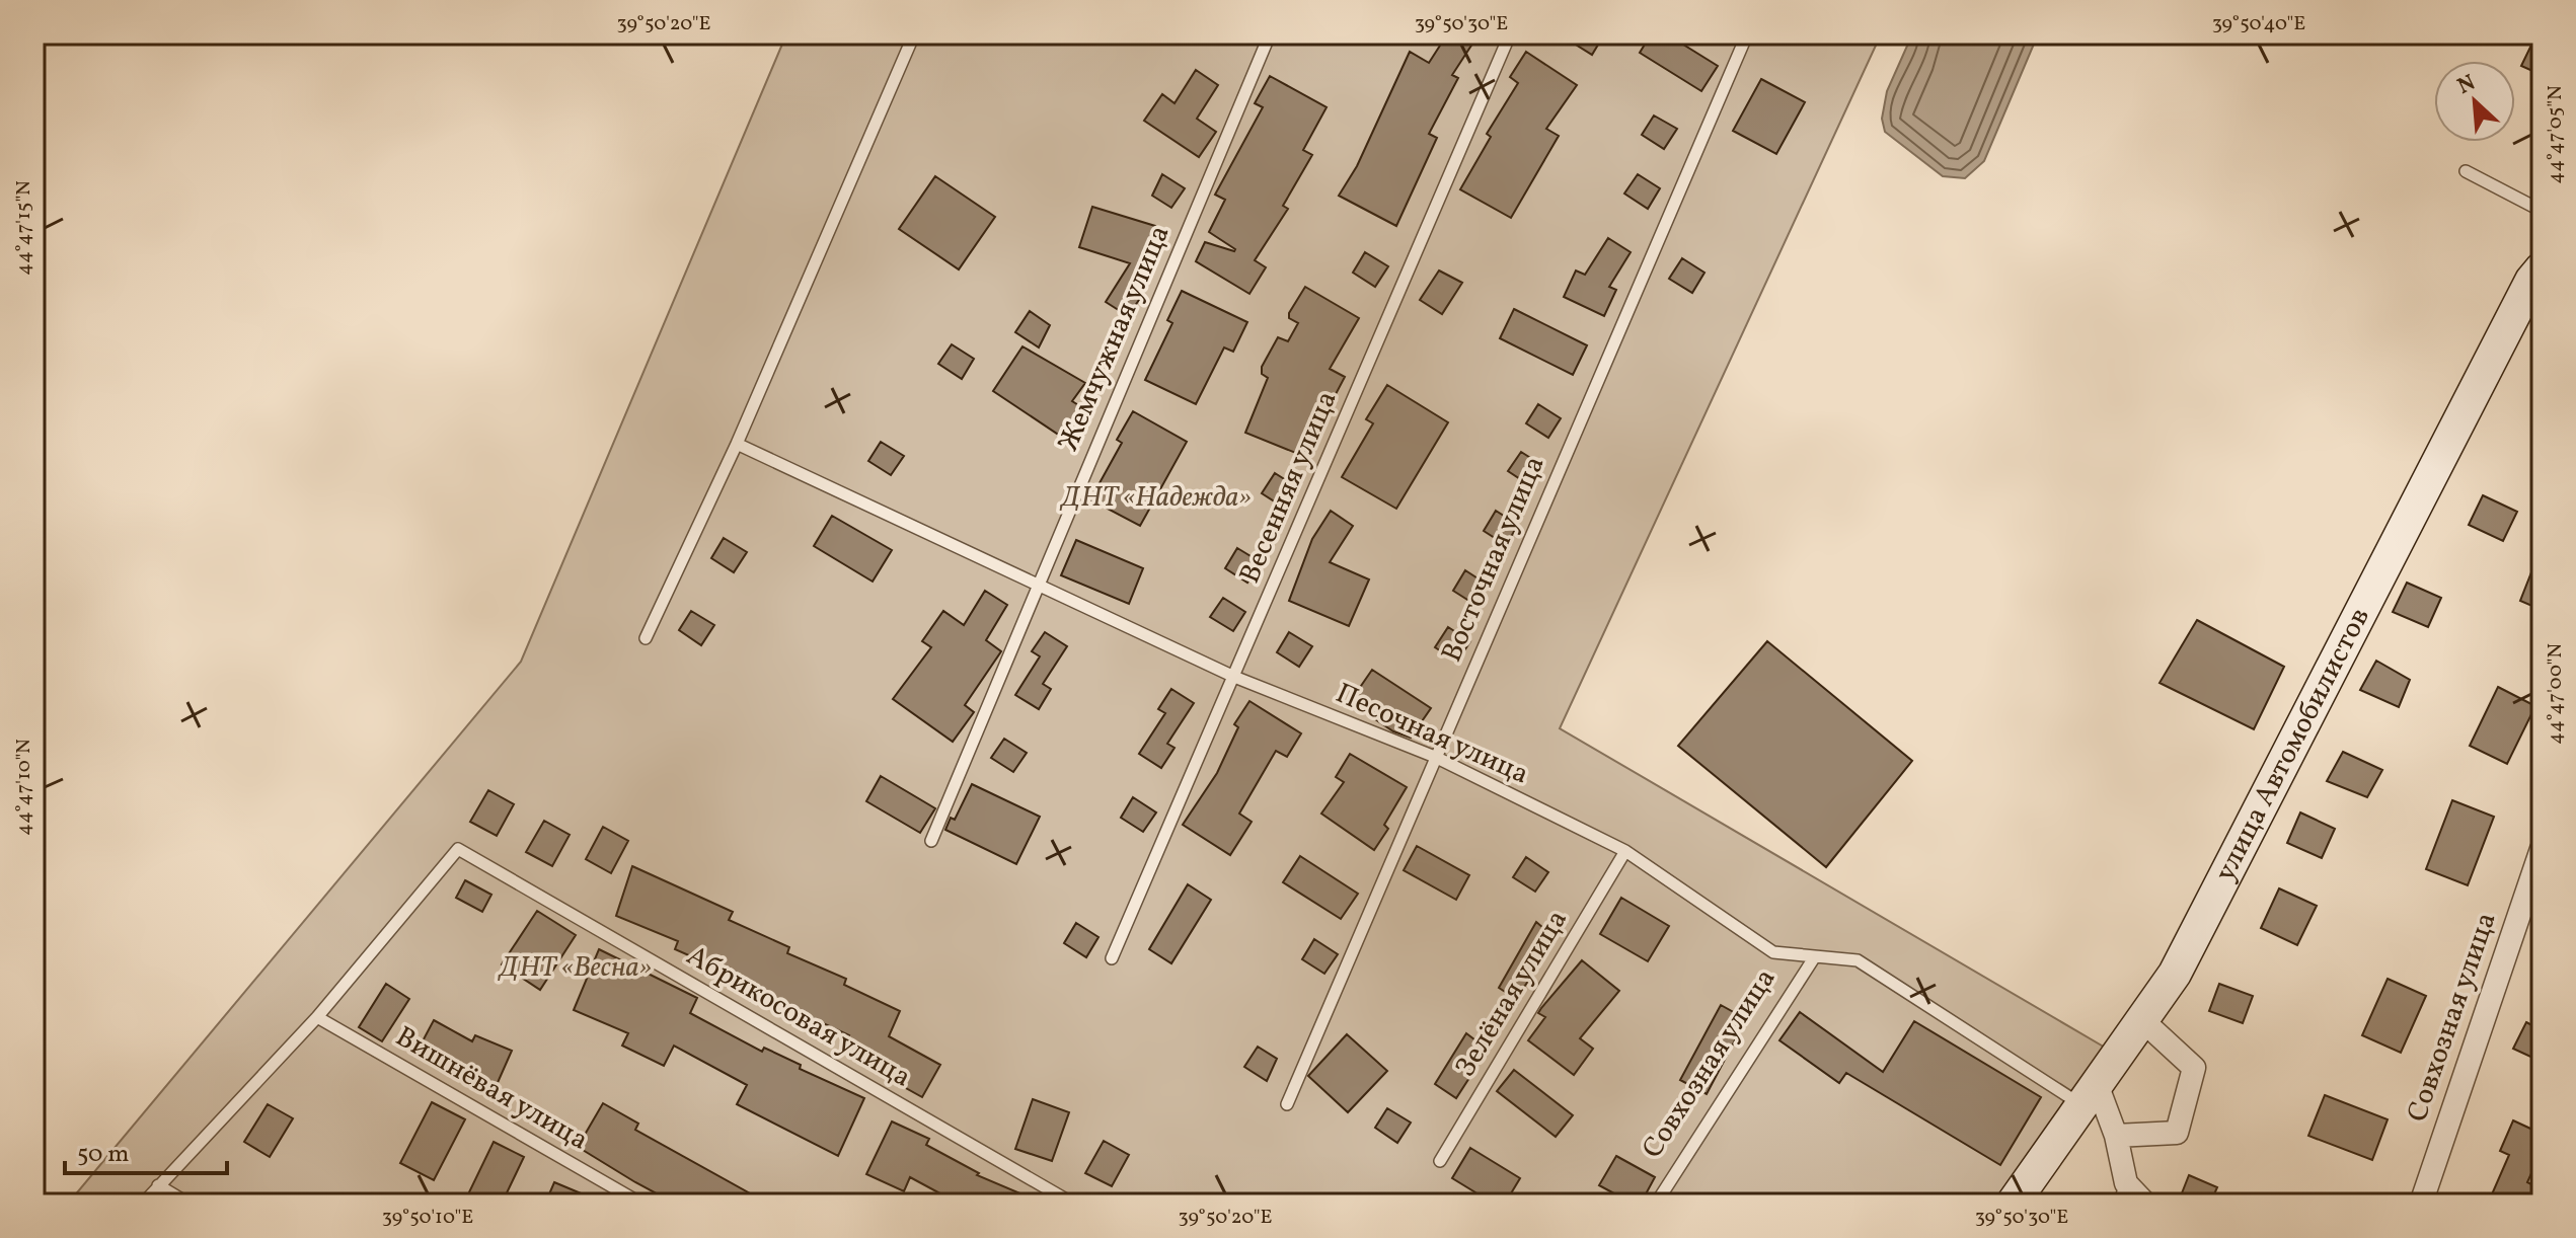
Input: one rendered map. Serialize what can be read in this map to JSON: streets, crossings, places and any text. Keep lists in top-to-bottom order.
{
  "streets": {
    "street": ["улица Автомобилистов", "Совхозная улица"],
    "lane": [
      "Жемчужная улица",
      "Весенняя улица",
      "Восточная улица",
      "Песочная улица",
      "Зелёная улица",
      "Абрикосовая улица",
      "Вишнёвая улица"
    ]
  },
  "crossings": [
    ["Жемчужная улица", "Песочная улица"],
    ["Весенняя улица", "Песочная улица"],
    ["Восточная улица", "Песочная улица"],
    ["Песочная улица", "улица Автомобилистов"],
    ["Песочная улица", "Зелёная улица"],
    ["Песочная улица", "Совхозная улица"],
    ["Абрикосовая улица", "Вишнёвая улица"]
  ],
  "parks": ["ДНТ «Надежда»", "ДНТ «Весна»"],
  "scale_bar": "50 m",
  "north": "top left",
  "coordinates": [
    "39°50'20\"E",
    "39°50'30\"E",
    "39°50'40\"E",
    "44°47'05\"N",
    "44°47'15\"N",
    "44°47'00\"N",
    "44°47'10\"N",
    "39°50'10\"E"
  ]
}
